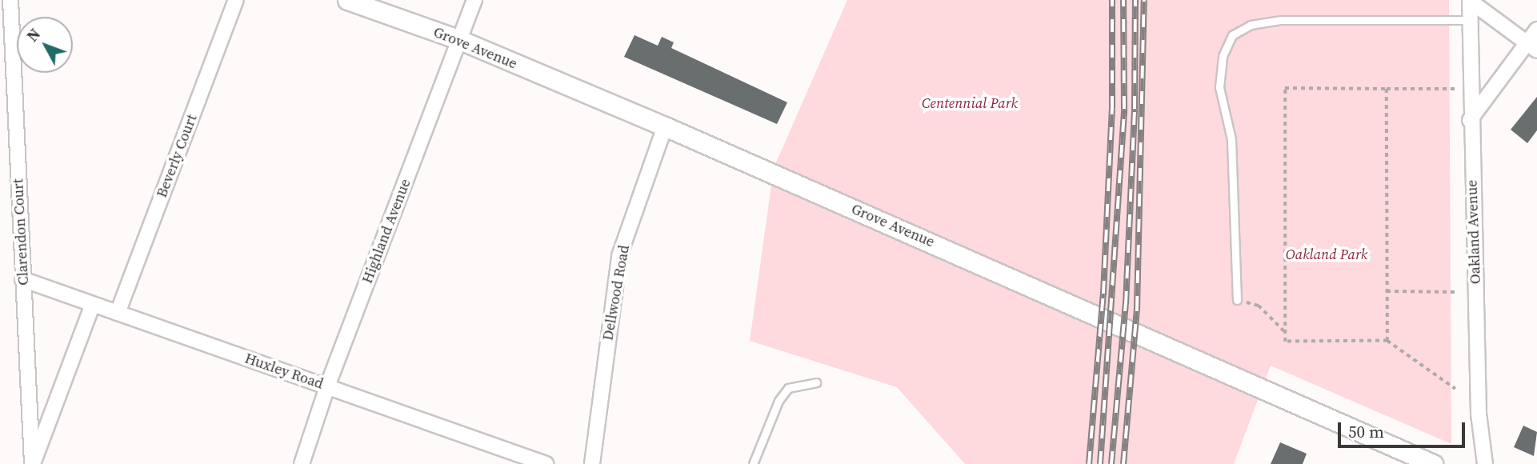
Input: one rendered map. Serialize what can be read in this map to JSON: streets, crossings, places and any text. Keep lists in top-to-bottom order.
{
  "streets": {
    "street": [
      "Grove Avenue",
      "Beverly Court",
      "Highland Avenue",
      "Clarendon Court",
      "Oakland Avenue",
      "Dellwood Road",
      "Huxley Road"
    ]
  },
  "crossings": [
    ["Grove Avenue", "Highland Avenue"],
    ["Grove Avenue", "Dellwood Road"],
    ["Beverly Court", "Huxley Road"],
    ["Highland Avenue", "Huxley Road"],
    ["Clarendon Court", "Huxley Road"]
  ],
  "parks": ["Centennial Park", "Oakland Park"],
  "scale_bar": "50 m",
  "north": "top left"
}
